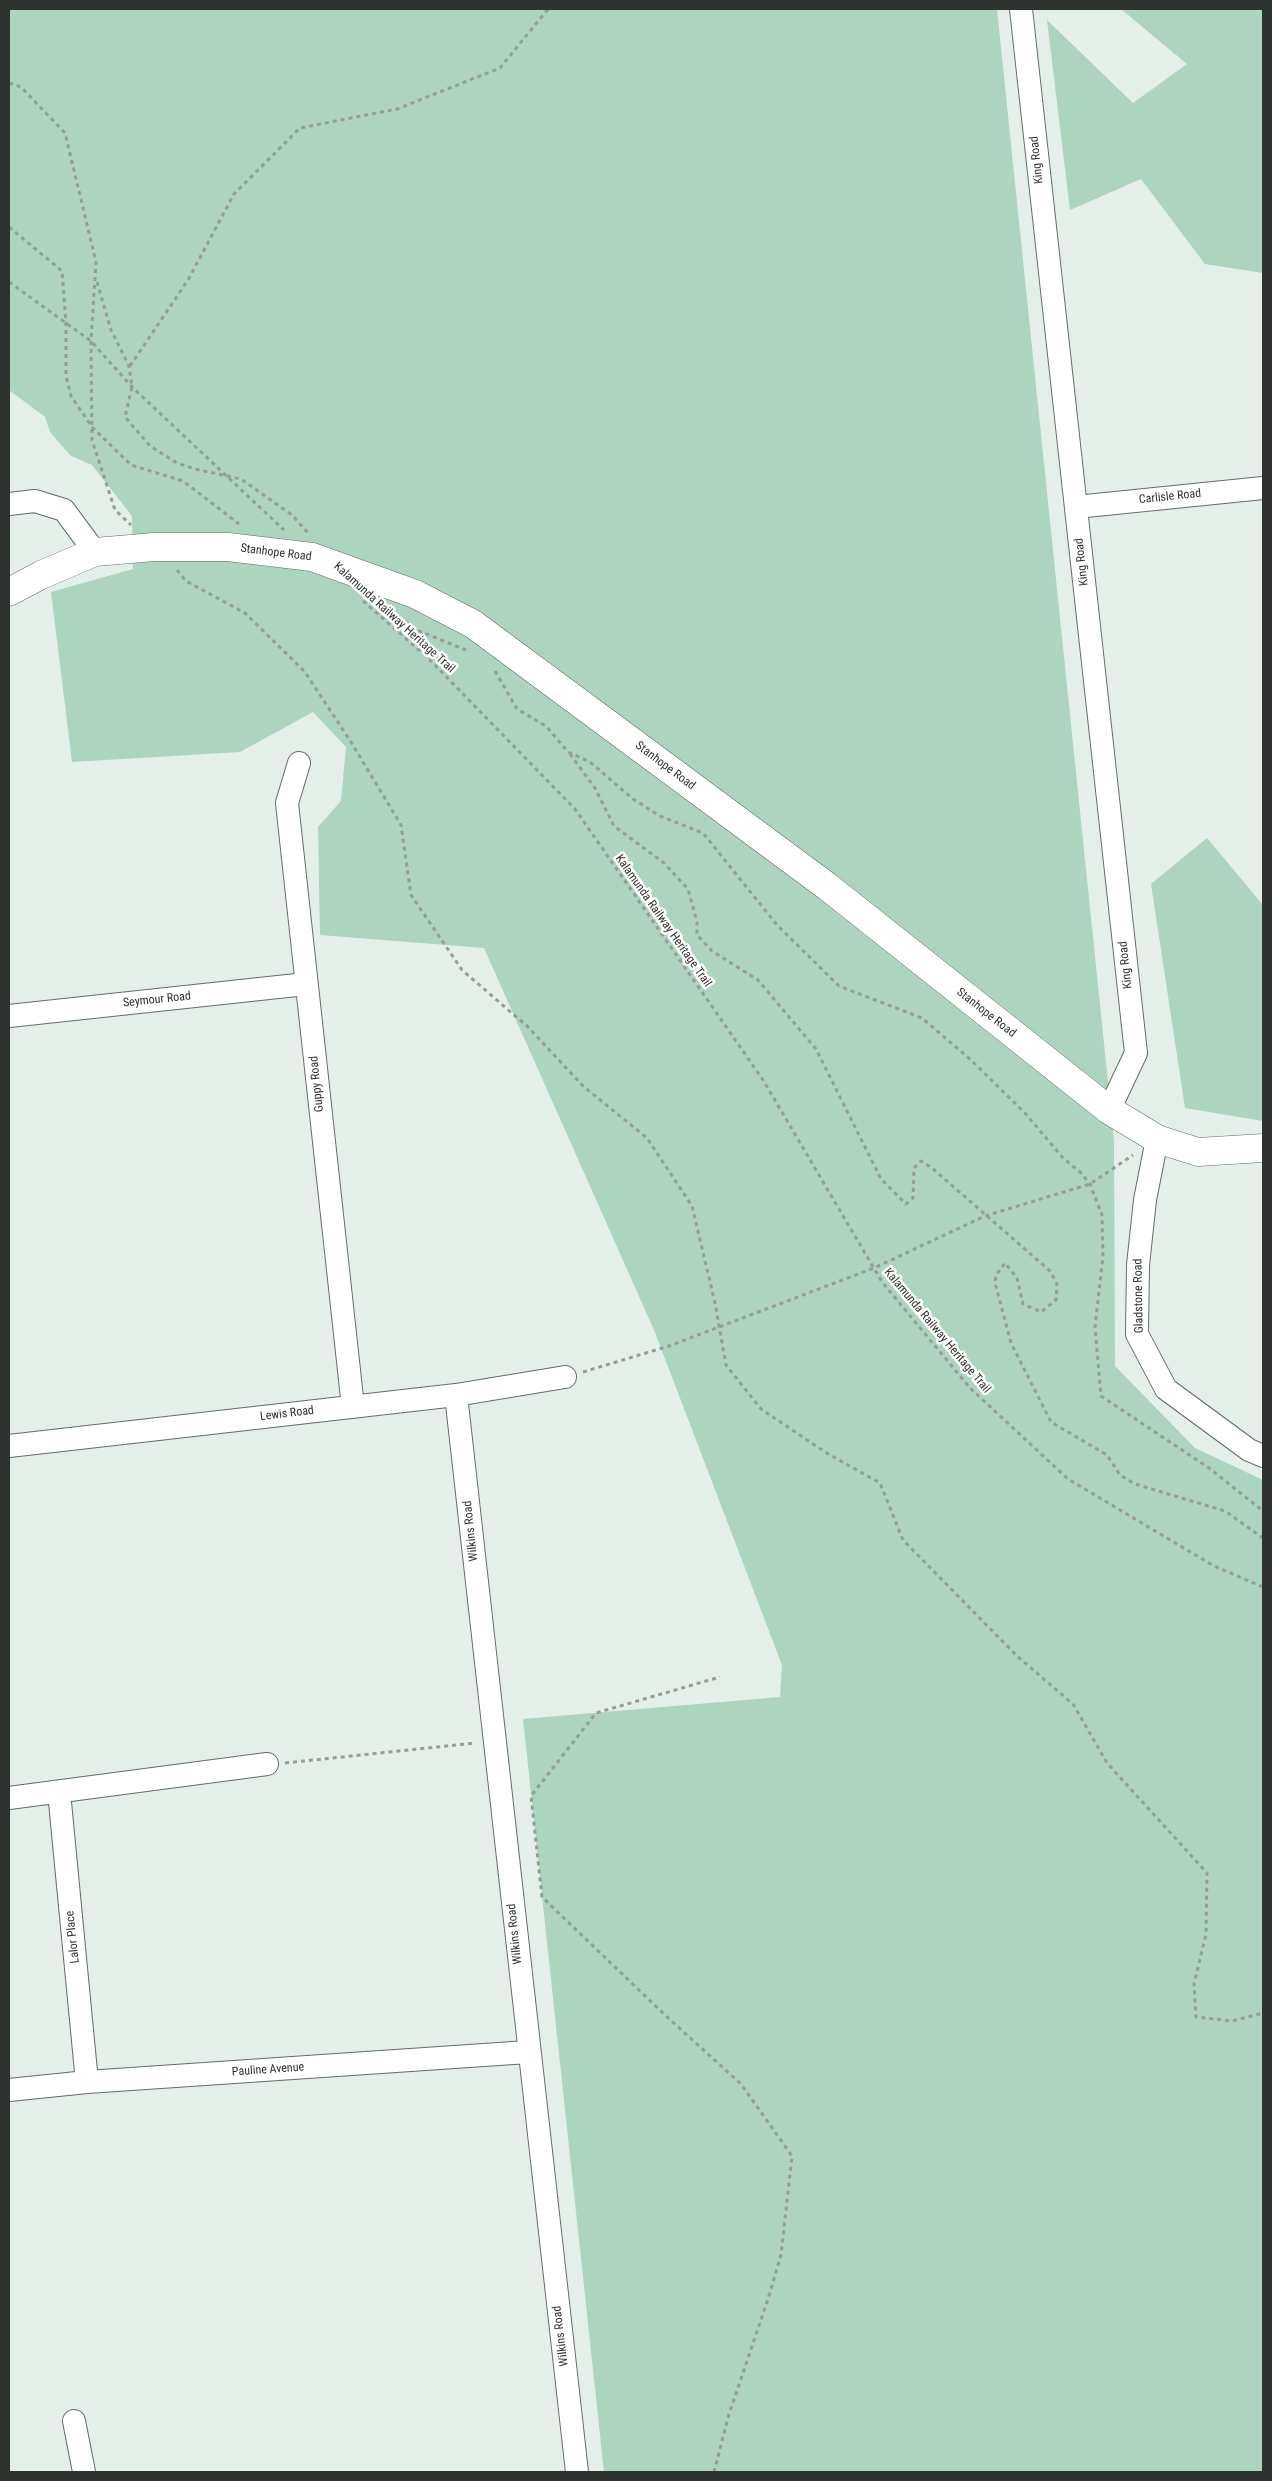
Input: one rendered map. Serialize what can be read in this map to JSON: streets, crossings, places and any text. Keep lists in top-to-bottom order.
{
  "streets": {
    "street": [
      "King Road",
      "Carlisle Road",
      "Stanhope Road",
      "Seymour Road",
      "Guppy Road",
      "Gladstone Road",
      "Lewis Road",
      "Wilkins Road",
      "Lalor Place",
      "Pauline Avenue"
    ],
    "path": ["Kalamunda Railway Heritage Trail"]
  },
  "crossings": [
    ["King Road", "Carlisle Road"],
    ["King Road", "Stanhope Road"],
    ["Stanhope Road", "Gladstone Road"],
    ["Seymour Road", "Guppy Road"],
    ["Guppy Road", "Lewis Road"],
    ["Lewis Road", "Wilkins Road"],
    ["Wilkins Road", "Pauline Avenue"],
    ["Lalor Place", "Pauline Avenue"]
  ]
}
